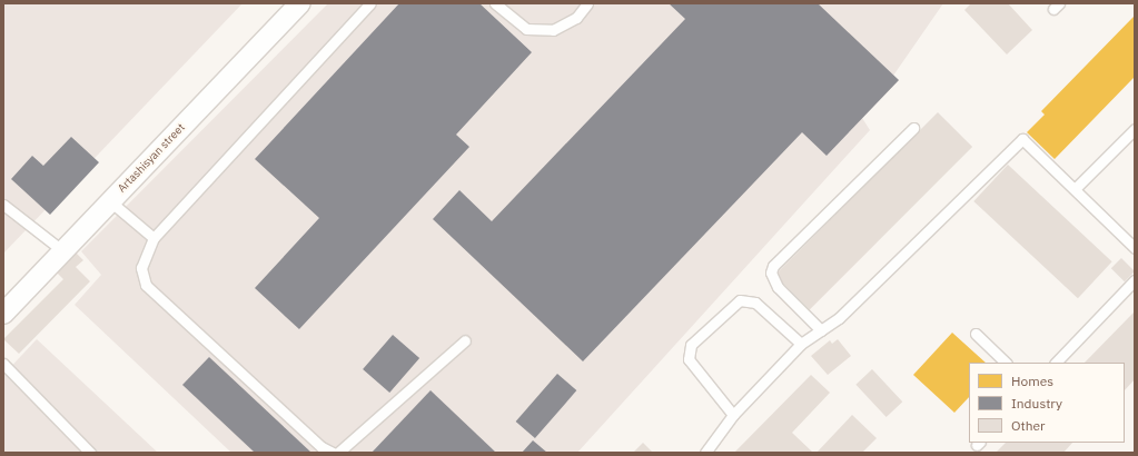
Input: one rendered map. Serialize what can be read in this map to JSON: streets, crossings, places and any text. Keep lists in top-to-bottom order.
{
  "streets": {
    "street": ["Artashisyan street"]
  },
  "legend": ["Homes", "Industry", "Other"]
}
